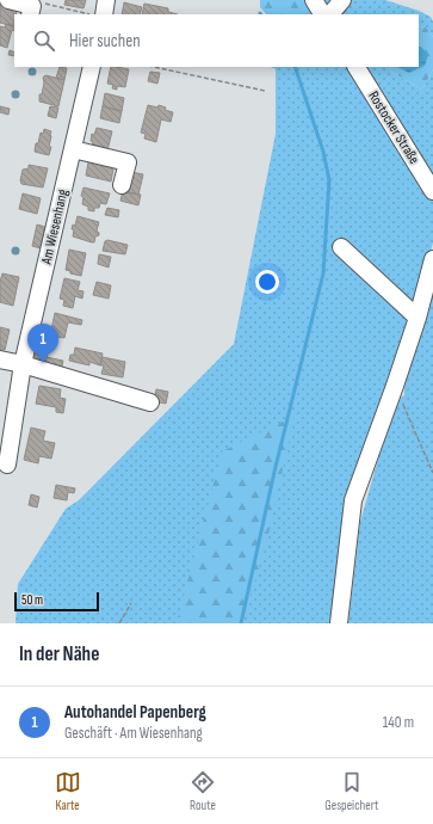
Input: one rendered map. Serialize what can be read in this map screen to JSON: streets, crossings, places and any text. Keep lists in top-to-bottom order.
{
  "streets": {
    "street": ["Rostocker Straße", "Am Wiesenhang"]
  },
  "scale_bar": "50 m",
  "page": {
    "search": "Hier suchen",
    "pins": "1",
    "scale": "50 m",
    "heading": "In der Nähe",
    "list": [
      {
        "mark": "1",
        "name": "Autohandel Papenberg",
        "note": "Geschäft · Am Wiesenhang",
        "value": "140 m"
      }
    ],
    "nav": ["Karte", "Route", "Gespeichert"]
  }
}
